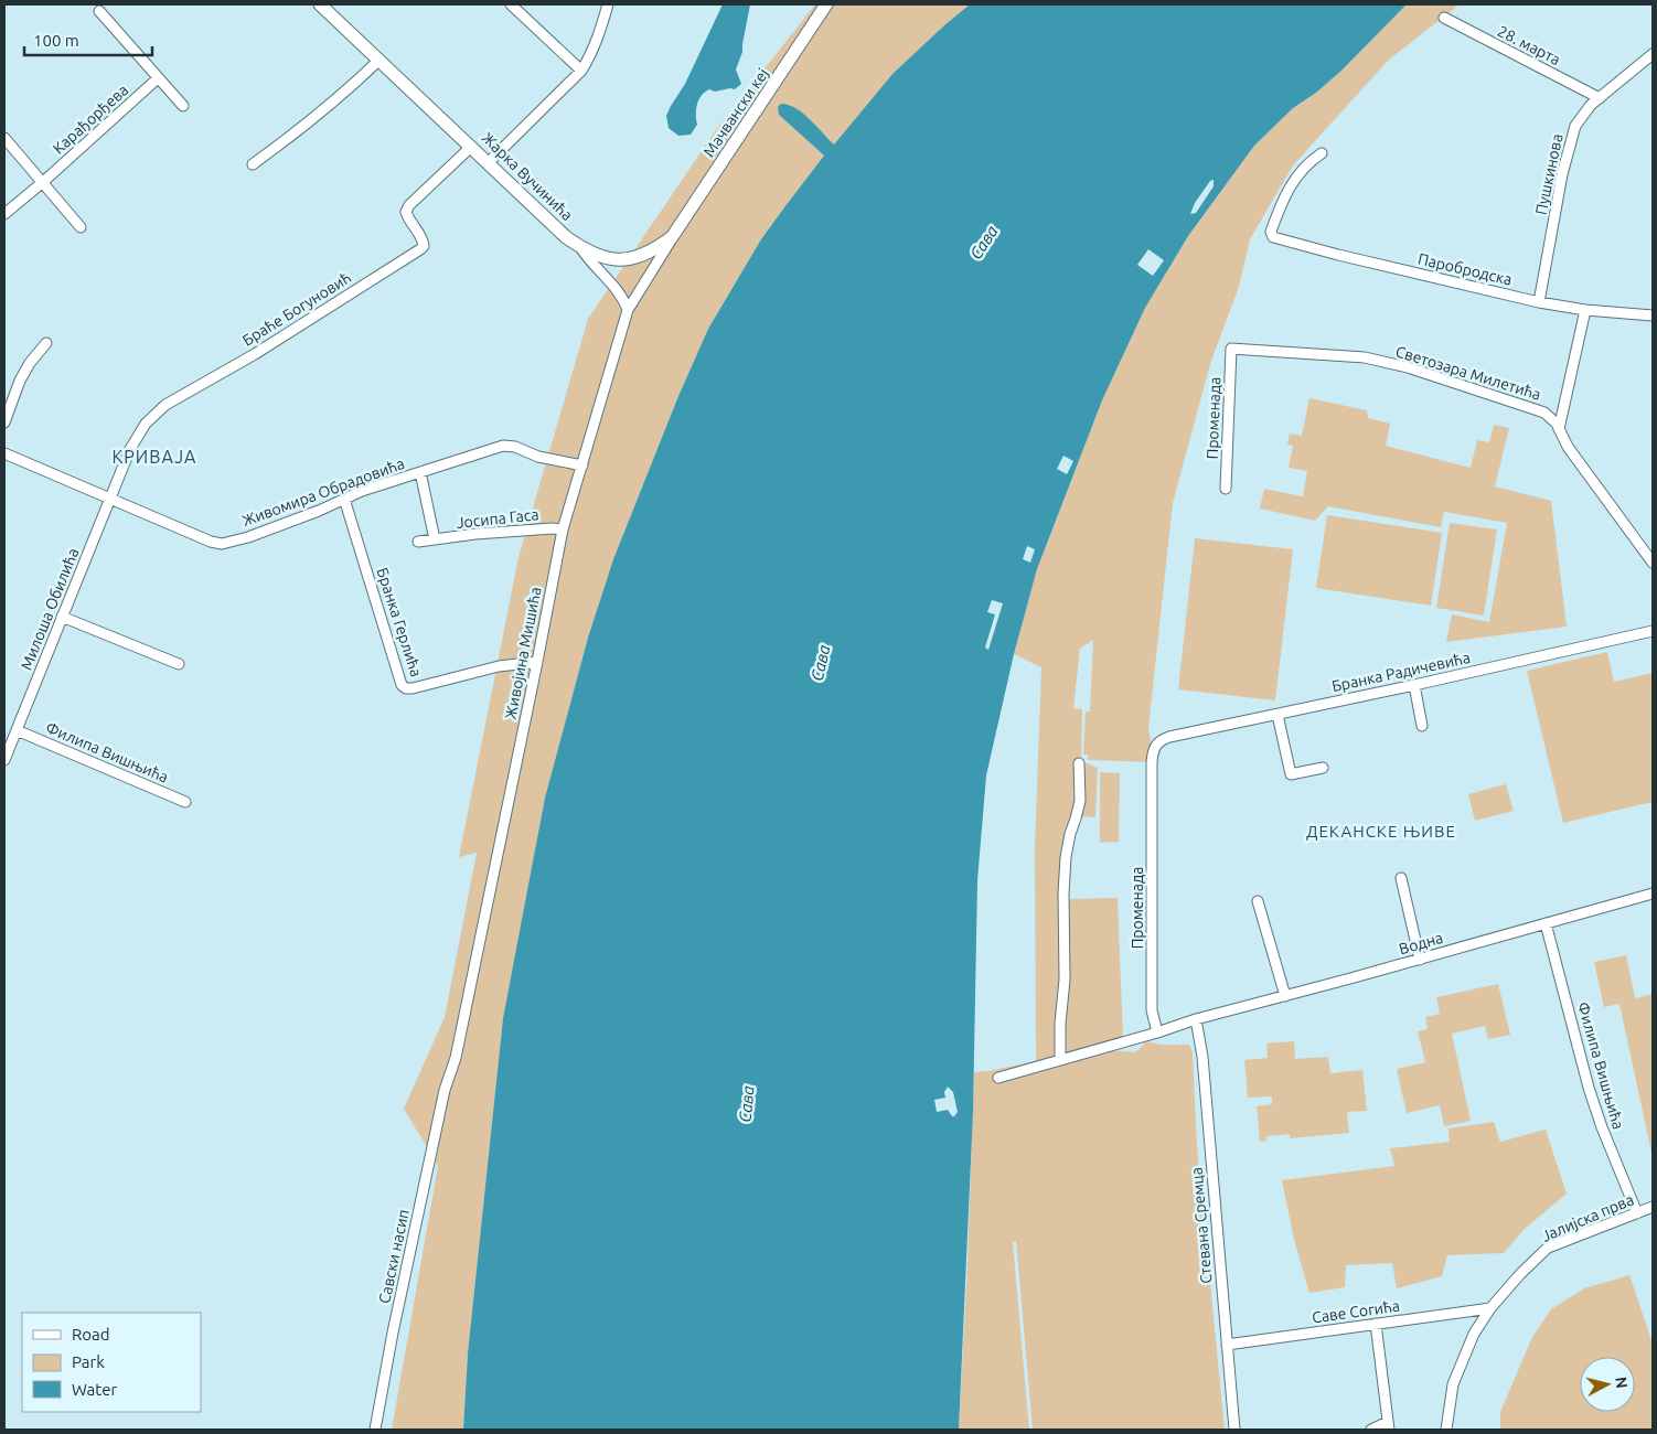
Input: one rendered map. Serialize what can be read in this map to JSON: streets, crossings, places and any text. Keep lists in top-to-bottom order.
{
  "streets": {
    "street": [
      "28. марта",
      "Мачвански кеј",
      "Карађорђева",
      "Пушкинова",
      "Жарка Вучинића",
      "Паробродска",
      "Браће Богуновић",
      "Светозара Милетића",
      "Променада",
      "Живомира Обрадовића",
      "Јосипа Гаса",
      "Милоша Обилића",
      "Бранка Герлића",
      "Живојина Мишића",
      "Бранка Радичевића",
      "Филипа Вишњића",
      "Водна",
      "Јалијска прва",
      "Стевана Сремца",
      "Савски насип",
      "Саве Согића"
    ]
  },
  "crossings": [
    ["28. марта", "Пушкинова"],
    ["Мачвански кеј", "Жарка Вучинића"],
    ["Мачвански кеј", "Живојина Мишића"],
    ["Пушкинова", "Паробродска"],
    ["Жарка Вучинића", "Браће Богуновић"],
    ["Жарка Вучинића", "Живојина Мишића"],
    ["Браће Богуновић", "Живомира Обрадовића"],
    ["Браће Богуновић", "Милоша Обилића"],
    ["Светозара Милетића", "Променада"],
    ["Променада", "Бранка Радичевића"],
    ["Живомира Обрадовића", "Милоша Обилића"],
    ["Живомира Обрадовића", "Бранка Герлића"],
    ["Живомира Обрадовића", "Живојина Мишића"],
    ["Јосипа Гаса", "Живојина Мишића"],
    ["Милоша Обилића", "Филипа Вишњића"],
    ["Бранка Герлића", "Живојина Мишића"],
    ["Живојина Мишића", "Савски насип"],
    ["Филипа Вишњића", "Водна"],
    ["Филипа Вишњића", "Јалијска прва"],
    ["Водна", "Стевана Сремца"],
    ["Јалијска прва", "Саве Согића"],
    ["Стевана Сремца", "Саве Согића"]
  ],
  "districts": ["КРИВАЈА", "ДЕКАНСКЕ ЊИВЕ"],
  "water": ["Сава"],
  "legend": ["Road", "Park", "Water"],
  "scale_bar": "100 m",
  "north": "right"
}
